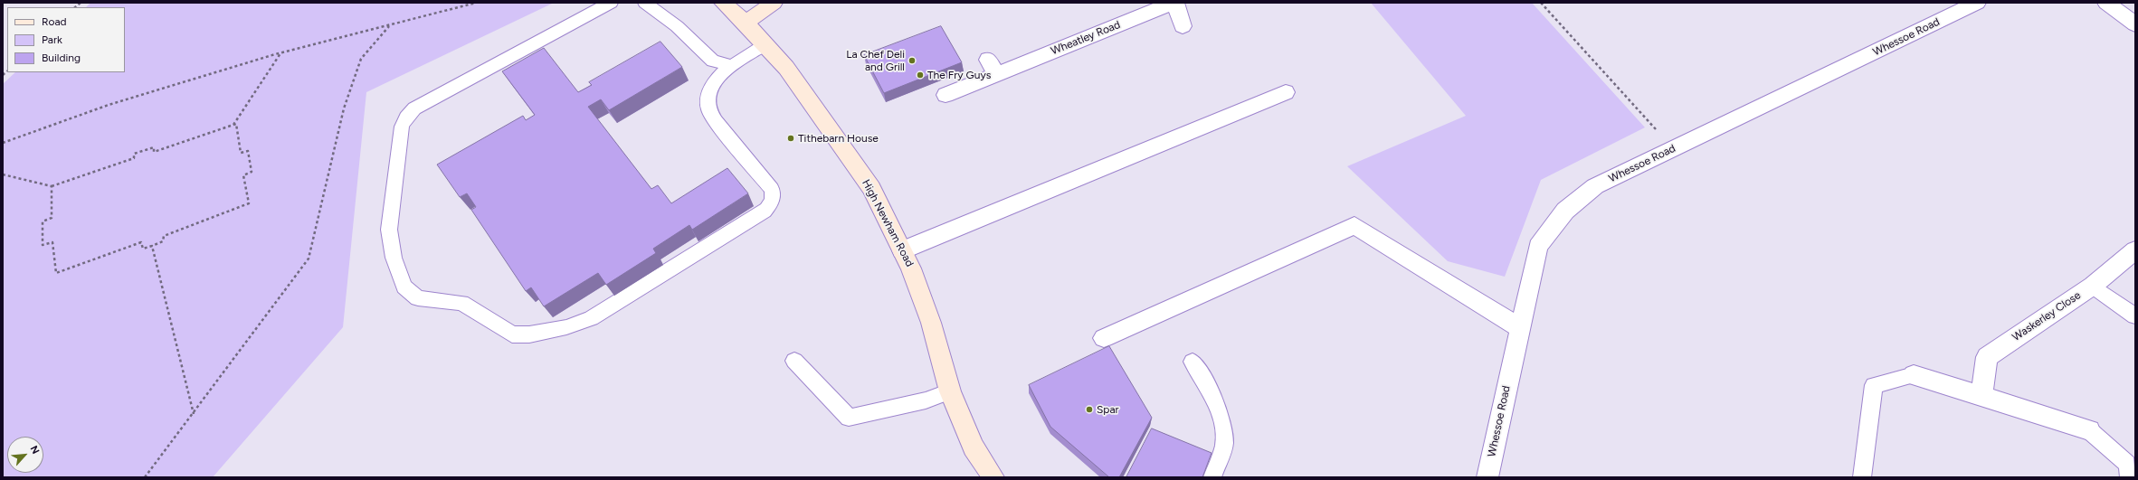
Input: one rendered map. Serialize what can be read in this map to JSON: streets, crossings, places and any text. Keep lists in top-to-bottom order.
{
  "streets": {
    "street": [
      "Whessoe Road",
      "Wheatley Road",
      "High Newham Road",
      "Waskerley Close"
    ]
  },
  "places": [
    "La Chef Deli and Grill",
    "The Fry Guys",
    "Tithebarn House",
    "Spar"
  ],
  "legend": ["Road", "Park", "Building"],
  "north": "top right"
}
